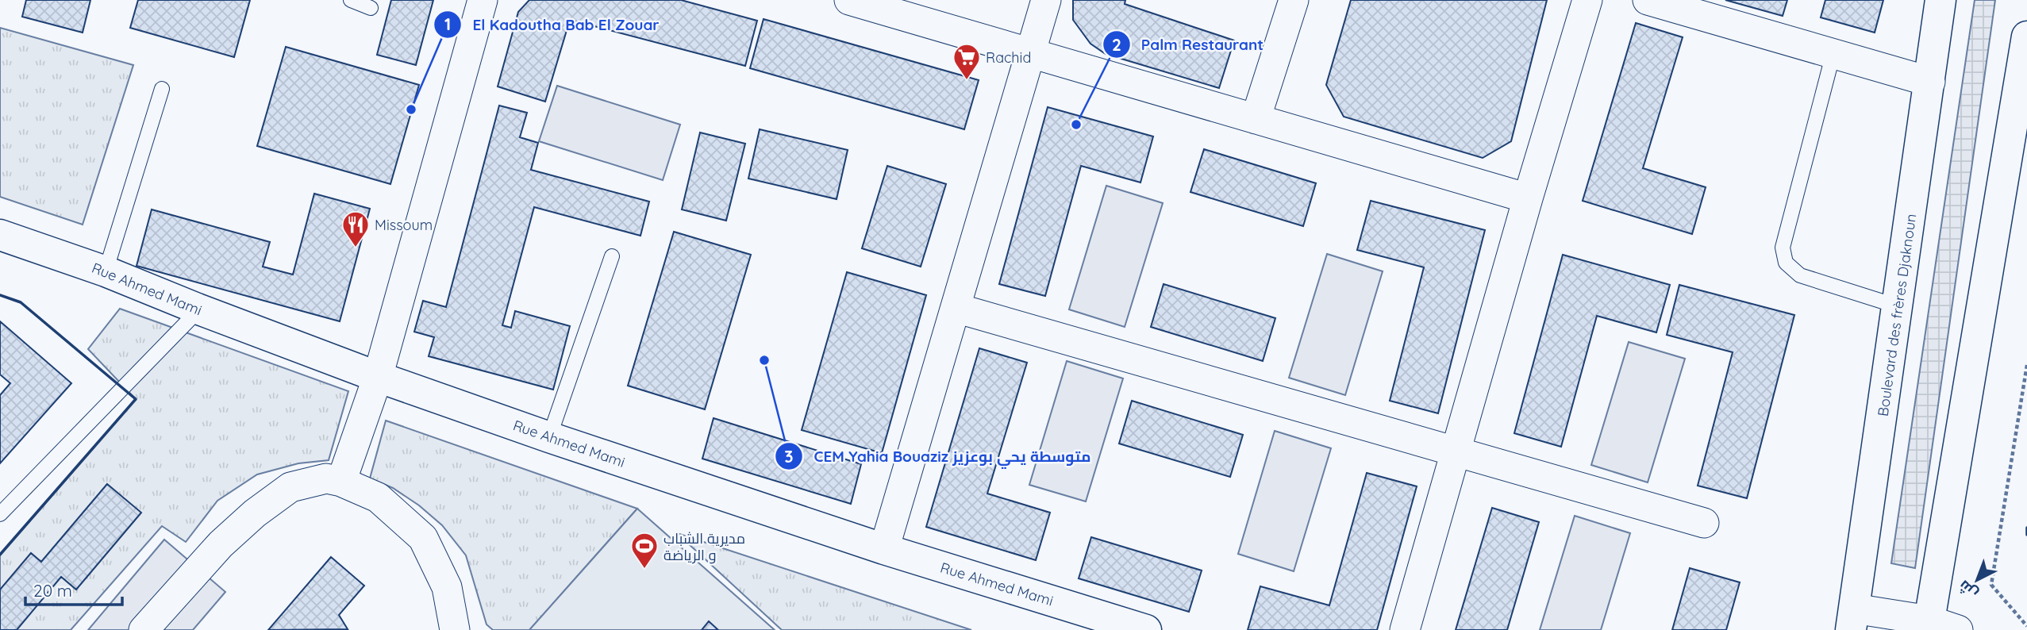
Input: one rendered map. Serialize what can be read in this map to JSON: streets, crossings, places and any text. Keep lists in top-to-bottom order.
{
  "streets": {
    "street": ["Rue Ahmed Mami", "Boulevard des frères Djaknoun"]
  },
  "places": {
    "supermarket": ["Rachid"],
    "other": ["El Kadoutha Bab El Zouar", "Palm Restaurant", "CEM Yahia Bouaziz متوسطة يحي بوعزيز"],
    "restaurant": ["Missoum"],
    "sports": ["مديرية الشباب و الرياضة"]
  },
  "scale_bar": "20 m",
  "north": "bottom left"
}
